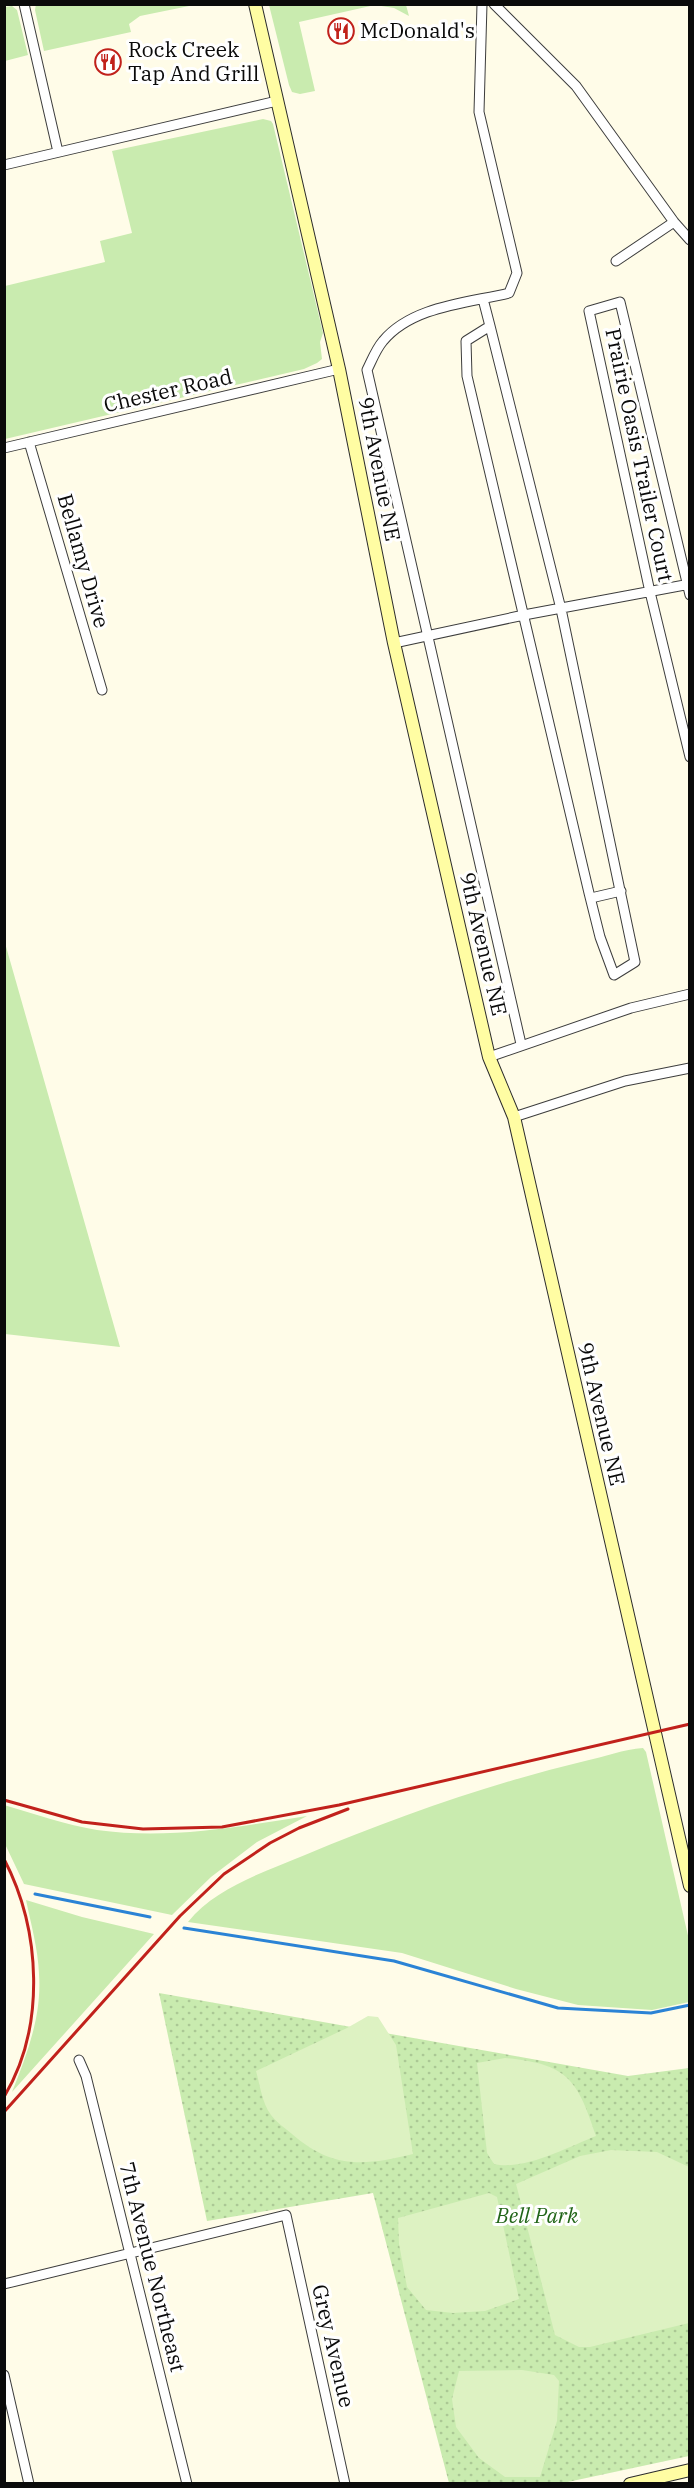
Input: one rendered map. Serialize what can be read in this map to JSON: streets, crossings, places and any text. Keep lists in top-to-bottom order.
{
  "streets": {
    "street": [
      "Chester Road",
      "Prairie Oasis Trailer Court",
      "9th Avenue NE",
      "Bellamy Drive",
      "7th Avenue Northeast",
      "Grey Avenue"
    ]
  },
  "crossings": [
    ["Chester Road", "9th Avenue NE"],
    ["Chester Road", "Bellamy Drive"],
    ["7th Avenue Northeast", "Grey Avenue"]
  ],
  "parks": ["Bell Park"],
  "places": {
    "restaurant": ["McDonald's", "Rock Creek Tap And Grill"]
  }
}
